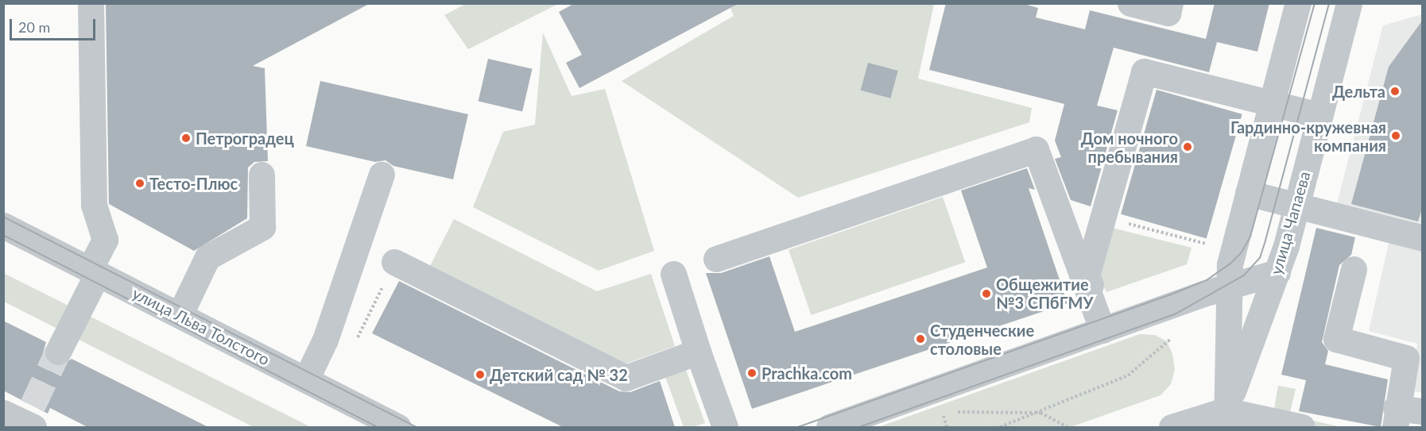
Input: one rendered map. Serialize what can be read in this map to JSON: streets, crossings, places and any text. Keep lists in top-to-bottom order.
{
  "streets": {
    "street": ["улица Чапаева", "улица Льва Толстого"]
  },
  "places": [
    "Дельта",
    "Гардинно-кружевная компания",
    "Петроградец",
    "Дом ночного пребывания",
    "Тесто-Плюс",
    "Общежитие №3 СПбГМУ",
    "Студенческие столовые",
    "Prachka.com",
    "Детский сад № 32"
  ],
  "scale_bar": "20 m"
}
